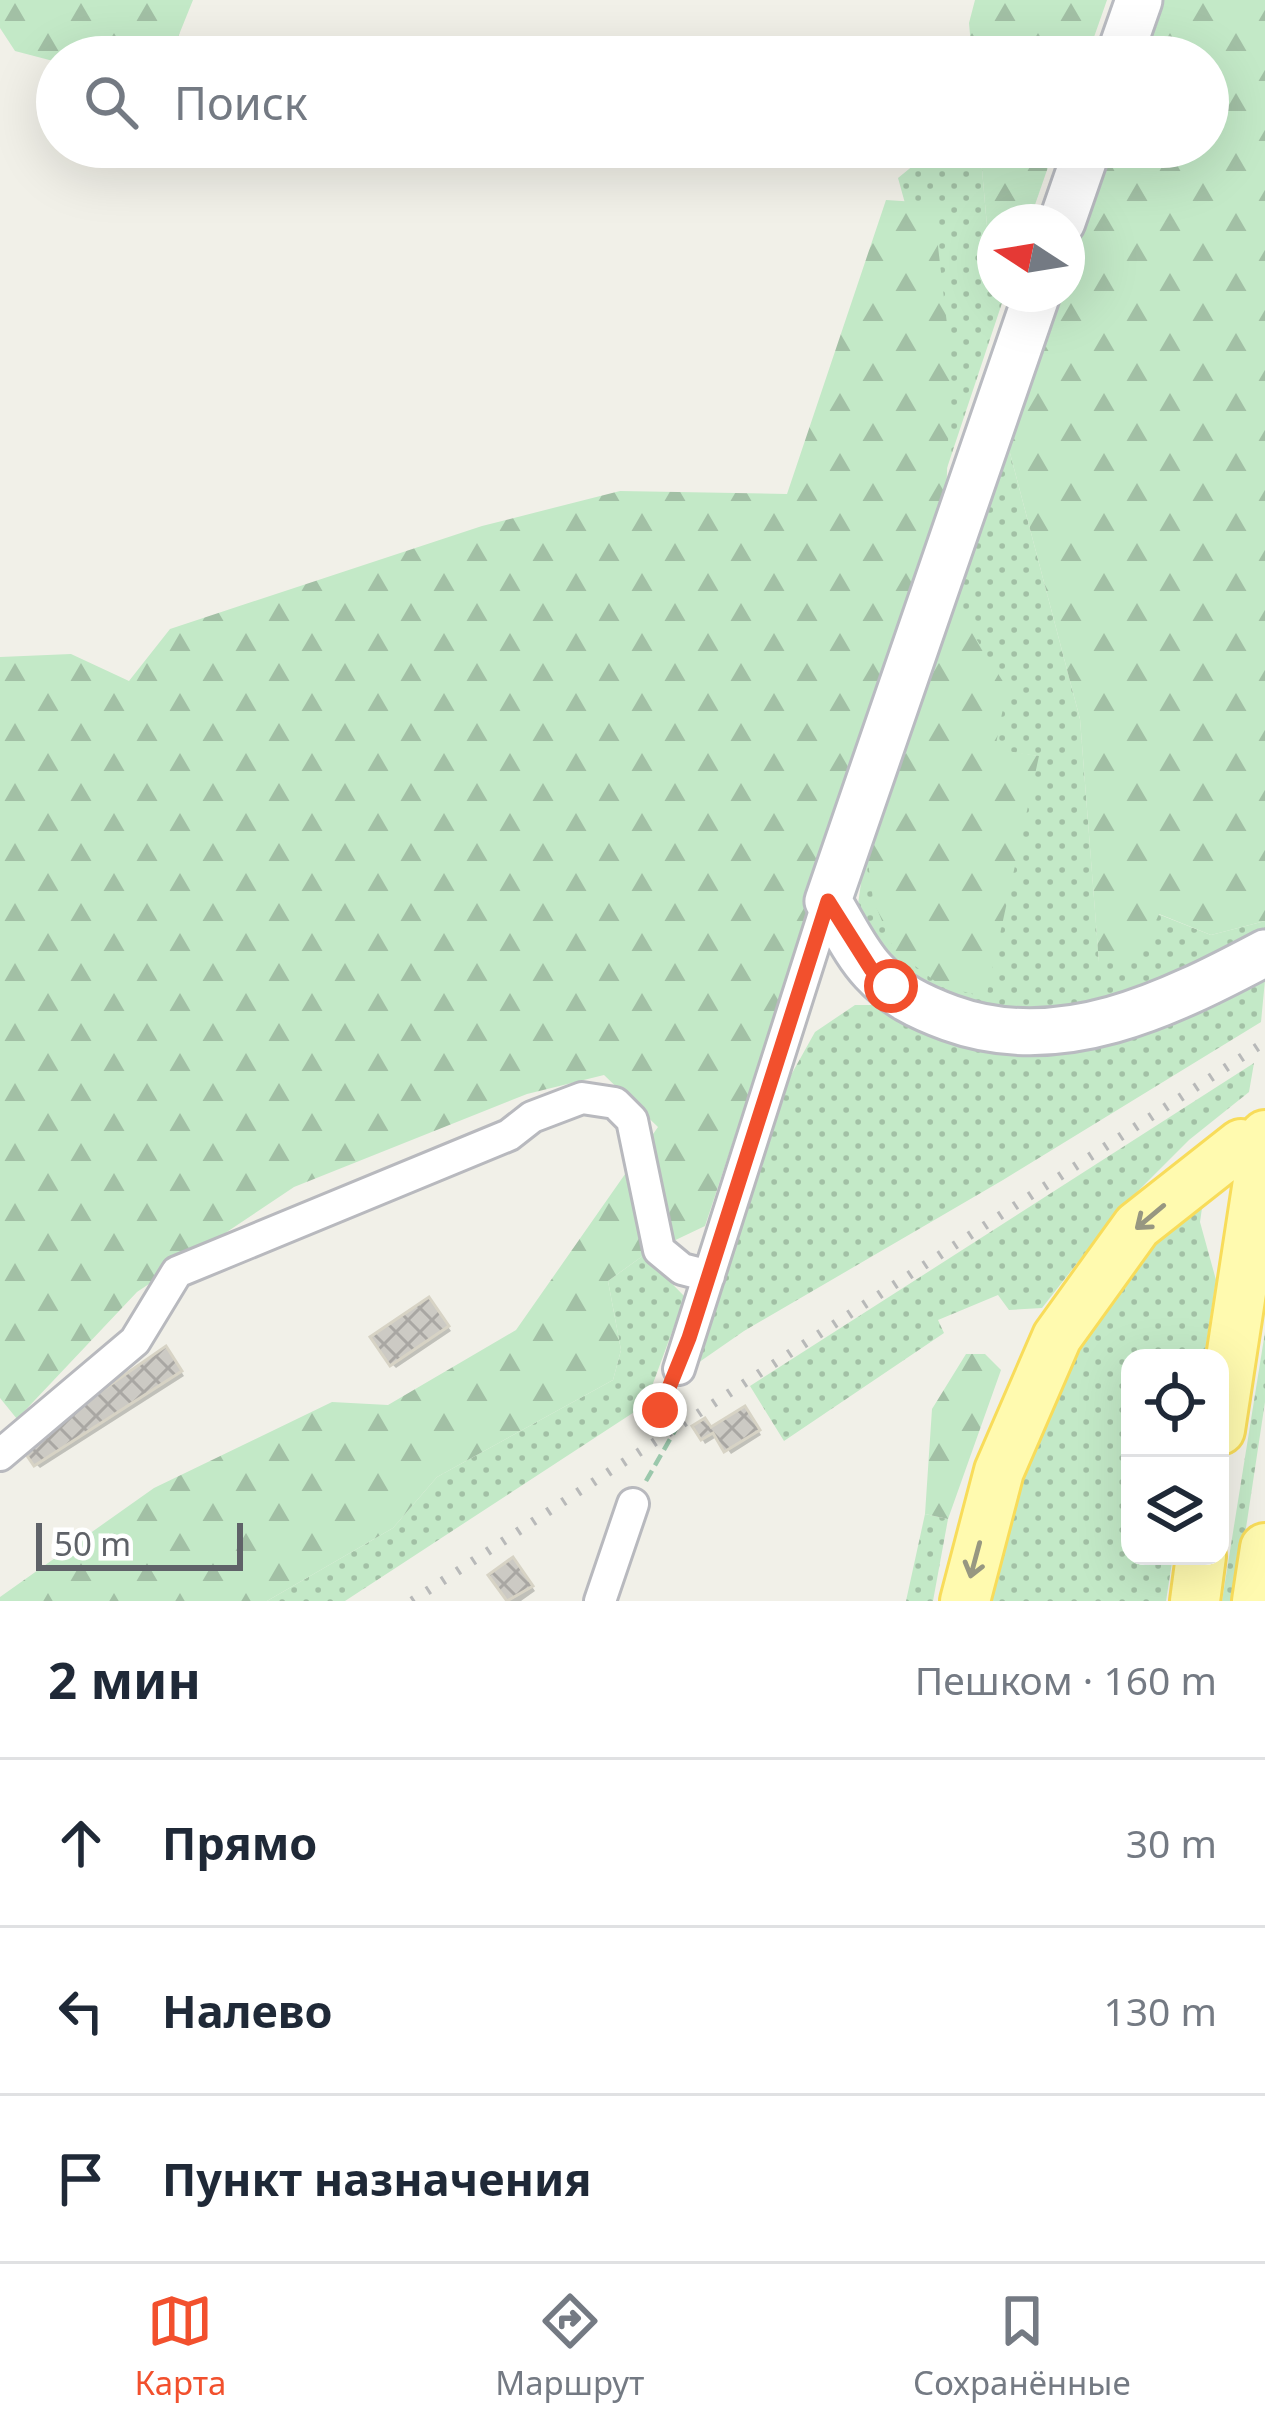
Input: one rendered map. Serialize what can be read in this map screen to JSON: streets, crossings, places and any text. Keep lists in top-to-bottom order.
{
  "scale_bar": "50 m",
  "north": "left",
  "page": {
    "search": "Поиск",
    "scale": "50 m",
    "heading": ["2 мин", "Пешком · 160 m"],
    "list": [
      ["Прямо", "30 m"],
      ["Налево", "130 m"],
      "Пункт назначения"
    ],
    "nav": ["Карта", "Маршрут", "Сохранённые"]
  }
}
